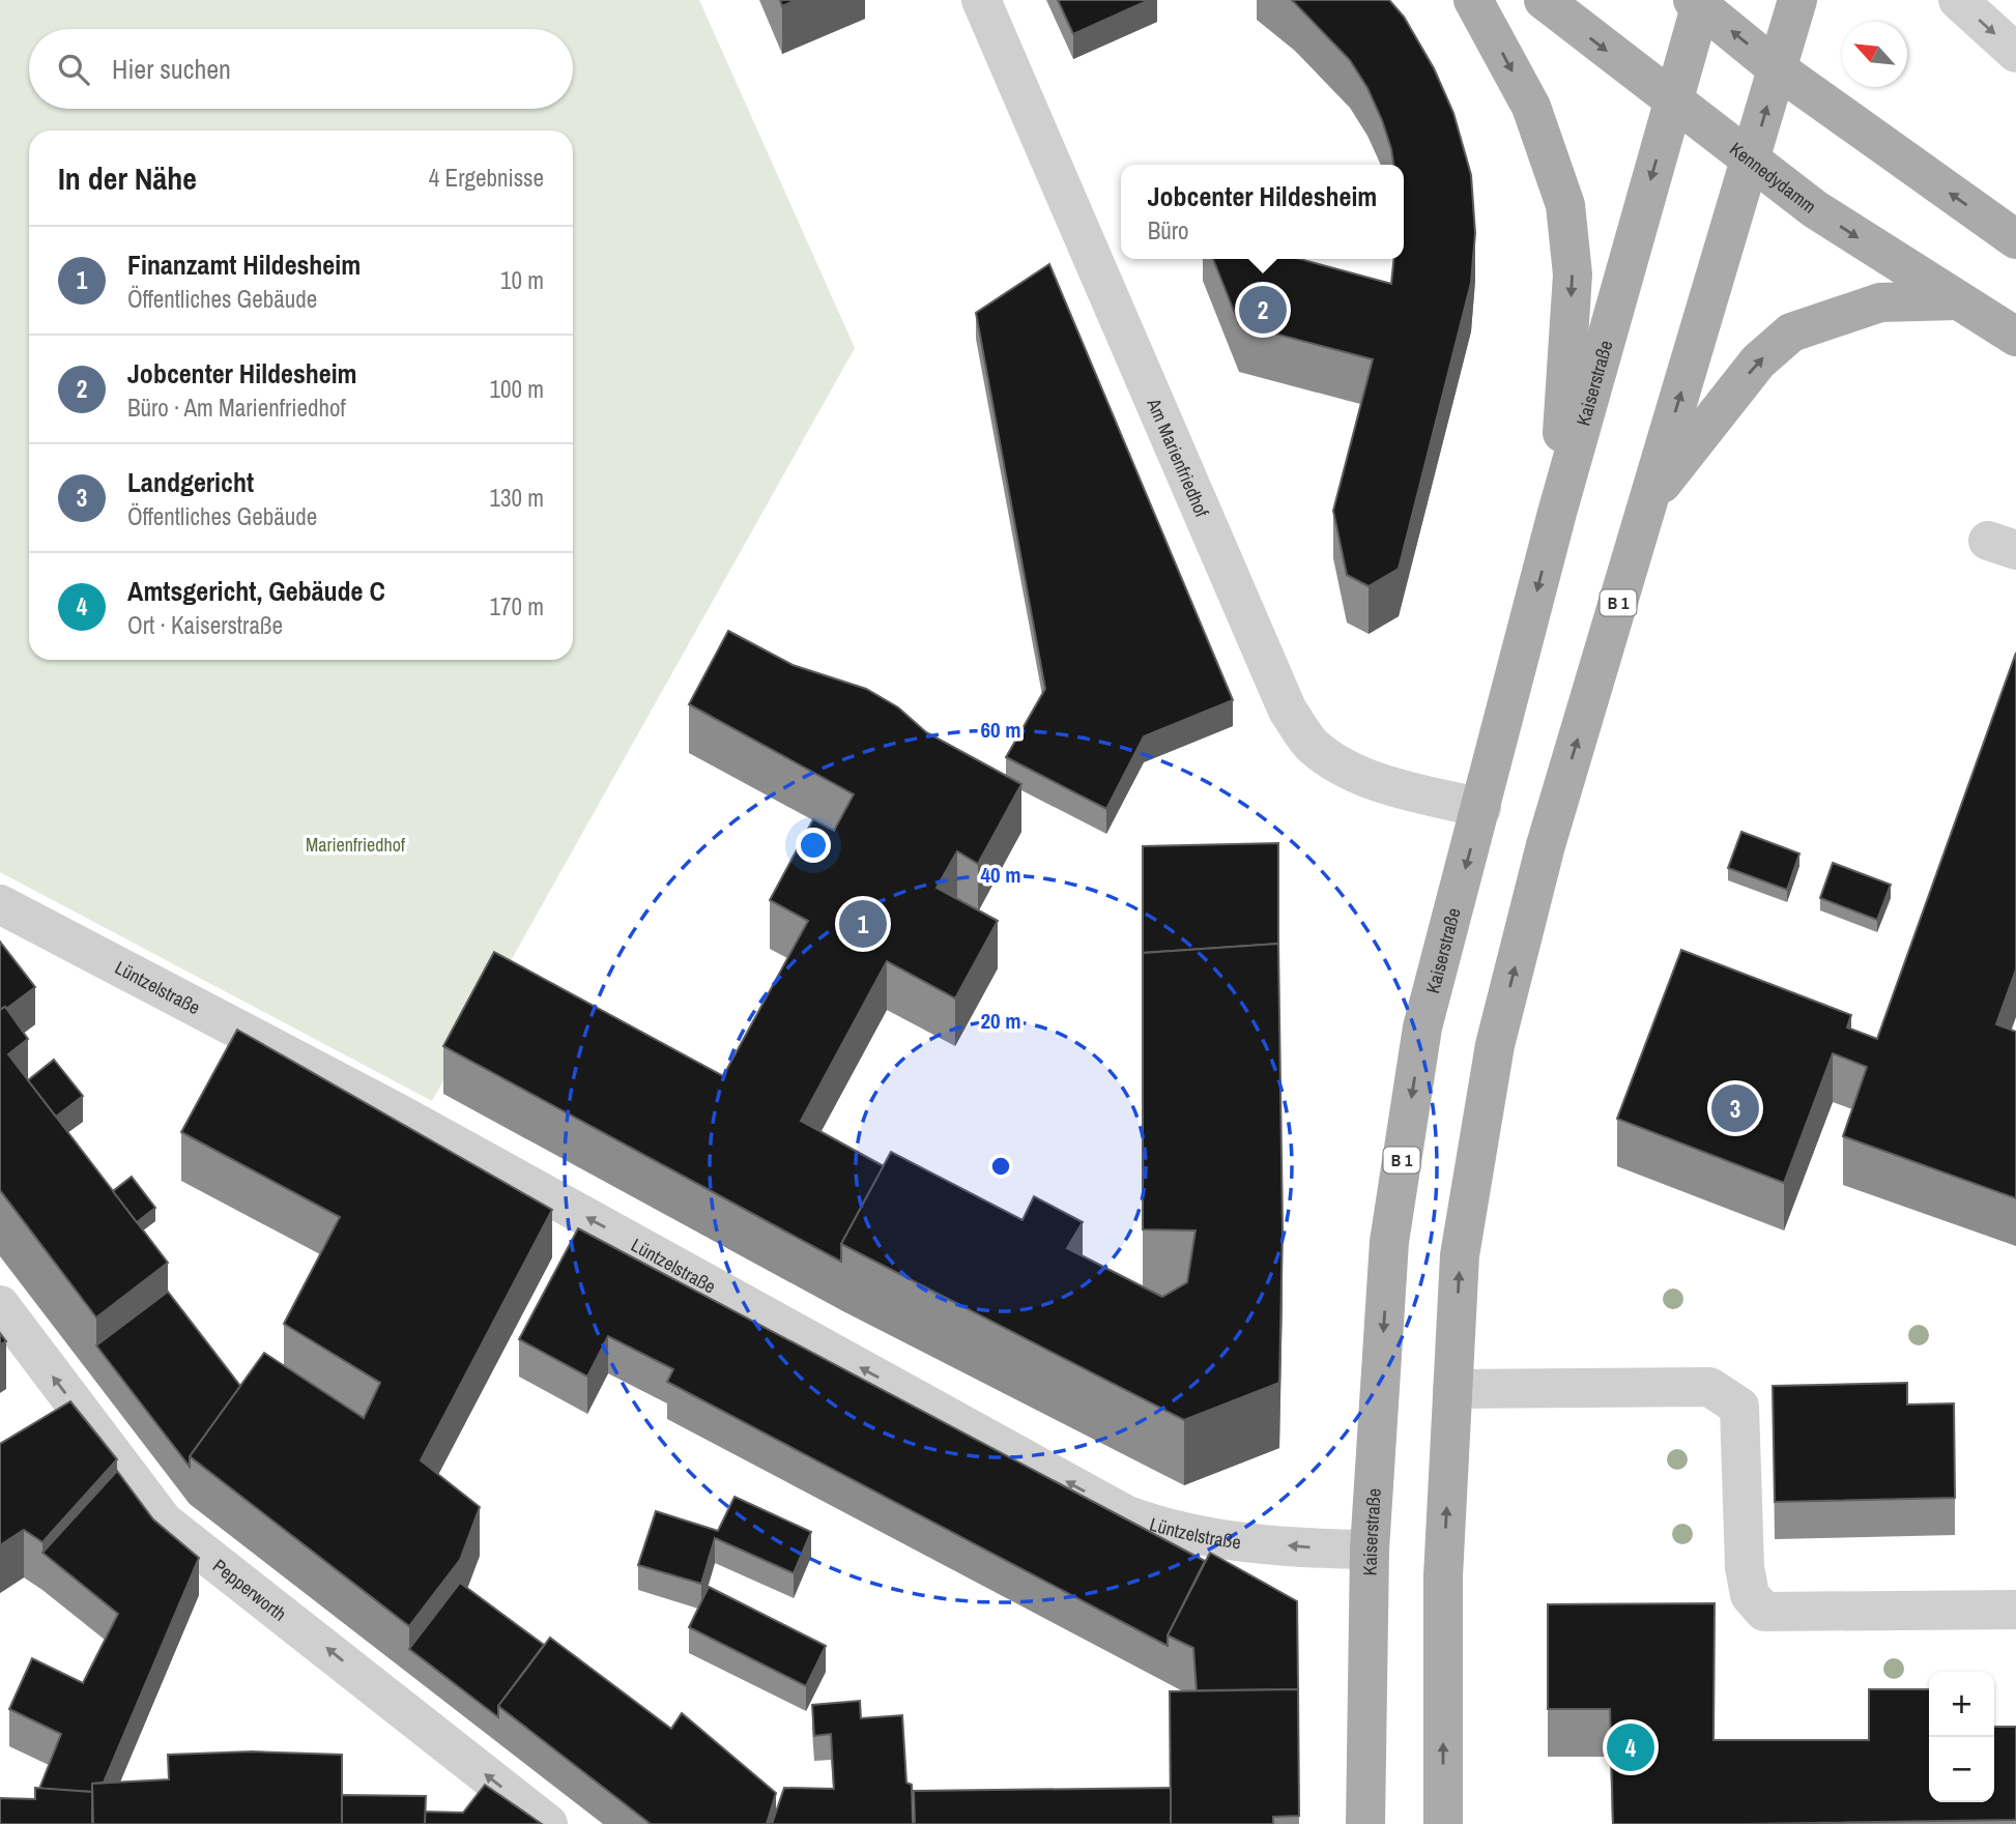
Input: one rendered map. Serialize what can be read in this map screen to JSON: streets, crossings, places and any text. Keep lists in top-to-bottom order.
{
  "streets": {
    "main road": ["Kennedydamm", "Kaiserstraße", "B 1"],
    "street": ["Am Marienfriedhof", "Lüntzelstraße", "Pepperworth"]
  },
  "crossings": [
    ["Kennedydamm", "Kaiserstraße"],
    ["Kennedydamm", "B 1"],
    ["Kaiserstraße", "Am Marienfriedhof"],
    ["Kaiserstraße", "B 1"],
    ["Kaiserstraße", "Lüntzelstraße"]
  ],
  "one_way": ["Lüntzelstraße", "Pepperworth"],
  "parks": ["Marienfriedhof"],
  "north": "top left",
  "page": {
    "search": "Hier suchen",
    "heading": ["In der Nähe", "4 Ergebnisse"],
    "popup": ["Jobcenter Hildesheim", "Büro"],
    "list": [
      {
        "mark": "1",
        "name": "Finanzamt Hildesheim",
        "note": "Öffentliches Gebäude",
        "value": "10 m"
      },
      {
        "mark": "2",
        "name": "Jobcenter Hildesheim",
        "note": "Büro · Am Marienfriedhof",
        "value": "100 m"
      },
      {
        "mark": "3",
        "name": "Landgericht",
        "note": "Öffentliches Gebäude",
        "value": "130 m"
      },
      {
        "mark": "4",
        "name": "Amtsgericht, Gebäude C",
        "note": "Ort · Kaiserstraße",
        "value": "170 m"
      }
    ],
    "pins": [
      "2",
      "1",
      "3",
      "4"
    ],
    "map_buttons": ["+", "−"]
  },
  "rings": ["60 m", "40 m", "20 m"]
}
